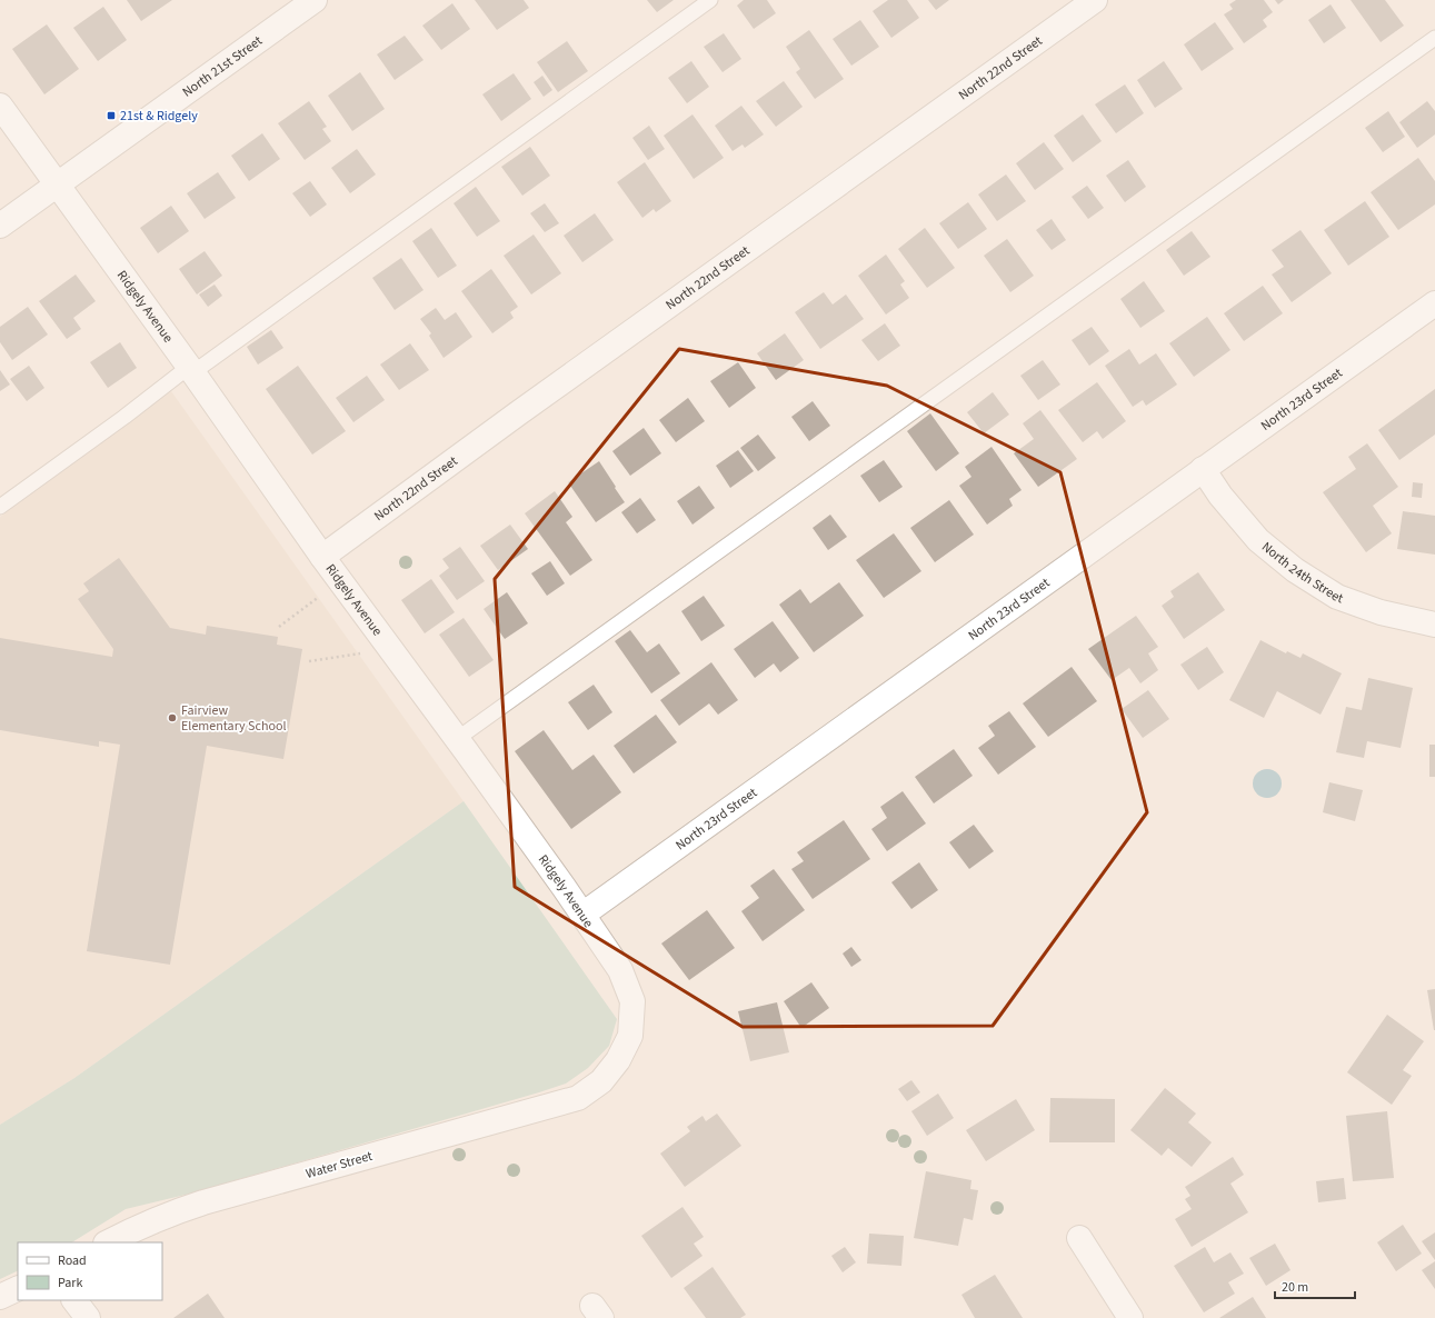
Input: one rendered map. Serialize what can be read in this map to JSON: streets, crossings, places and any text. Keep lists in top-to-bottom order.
{
  "streets": {
    "street": [
      "North 21st Street",
      "North 22nd Street",
      "Ridgely Avenue",
      "North 23rd Street",
      "North 24th Street",
      "Water Street"
    ]
  },
  "crossings": [
    ["North 21st Street", "Ridgely Avenue"],
    ["North 22nd Street", "Ridgely Avenue"],
    ["Ridgely Avenue", "North 23rd Street"],
    ["Ridgely Avenue", "Water Street"],
    ["North 23rd Street", "North 24th Street"]
  ],
  "places": {
    "transit": ["21st & Ridgely"],
    "other": ["Fairview Elementary School"]
  },
  "legend": ["Road", "Park"],
  "scale_bar": "20 m"
}
